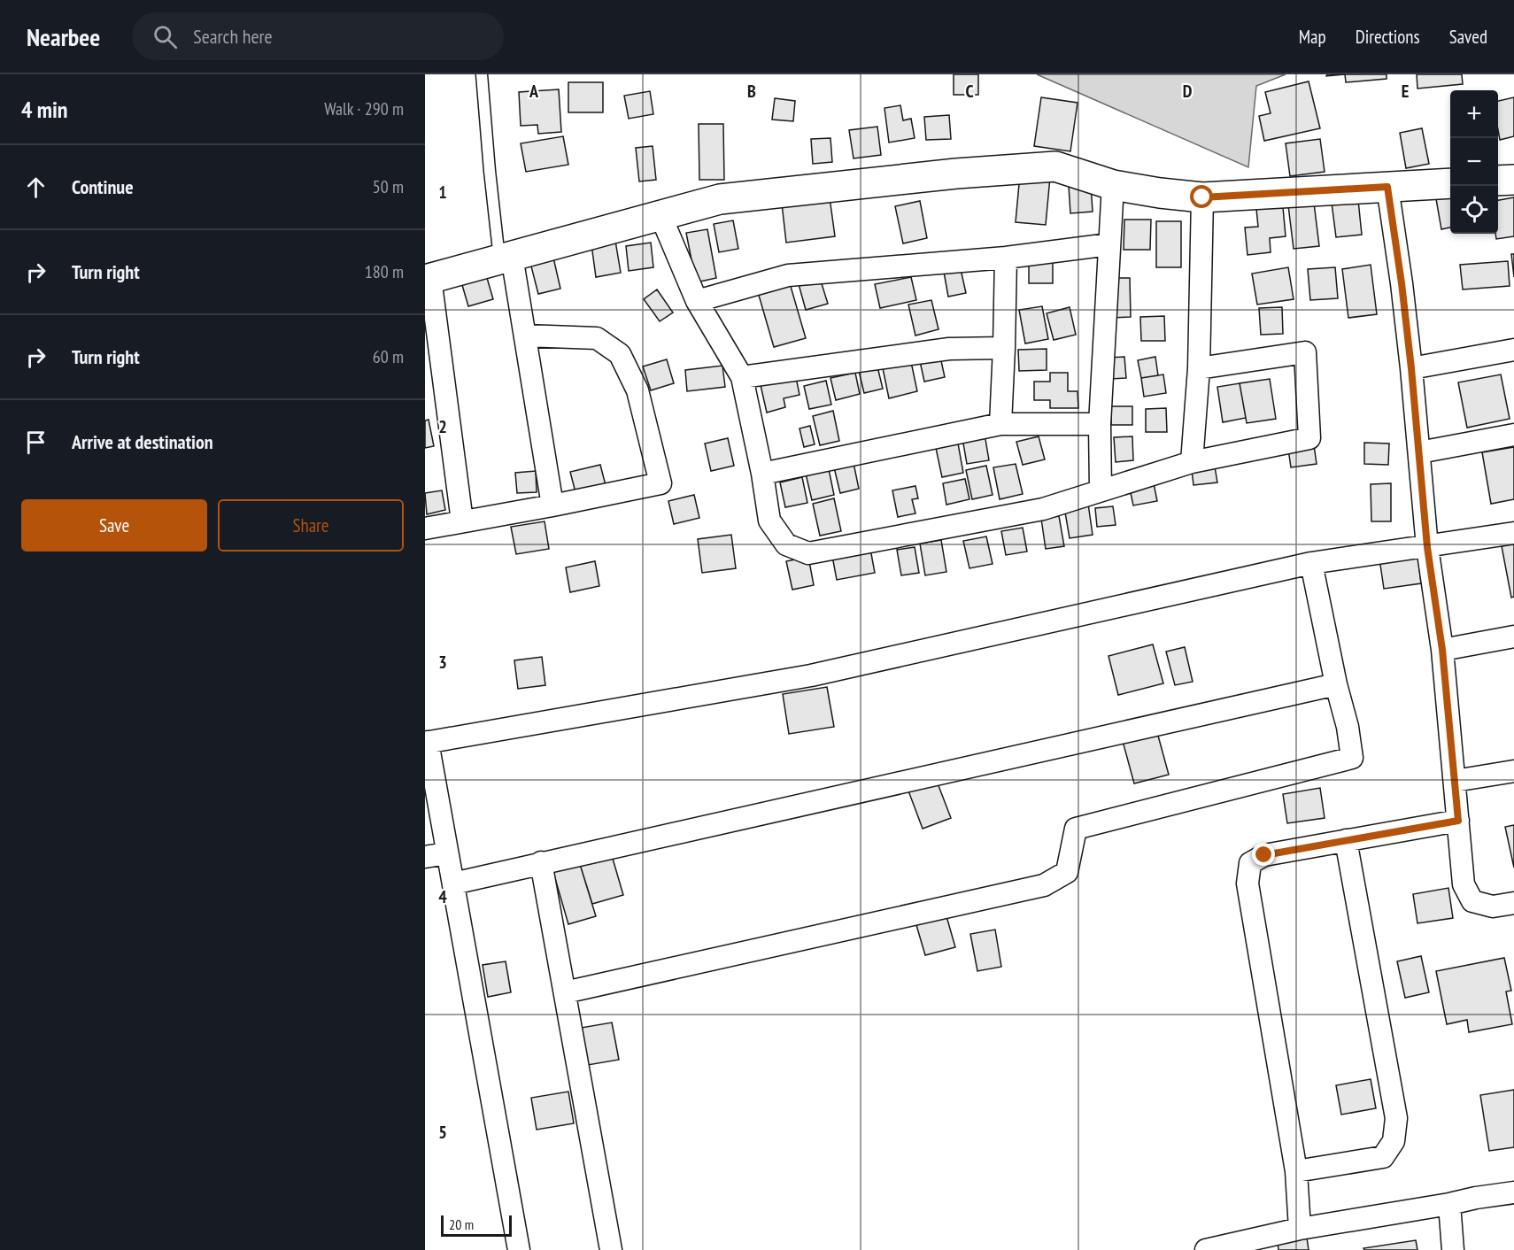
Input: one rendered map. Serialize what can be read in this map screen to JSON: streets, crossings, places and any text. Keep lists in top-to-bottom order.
{
  "scale_bar": "20 m",
  "page": {
    "header": "Nearbee",
    "search": "Search here",
    "nav": ["Map", "Directions", "Saved"],
    "heading": ["4 min", "Walk · 290 m"],
    "map_buttons": ["+", "−"],
    "list": [
      ["Continue", "50 m"],
      ["Turn right", "180 m"],
      ["Turn right", "60 m"],
      "Arrive at destination"
    ],
    "buttons": ["Save", "Share"],
    "scale": "20 m"
  },
  "grid": {
    "columns": [
      "A",
      "B",
      "C",
      "D",
      "E"
    ],
    "rows": [
      "1",
      "2",
      "3",
      "4",
      "5"
    ]
  }
}
